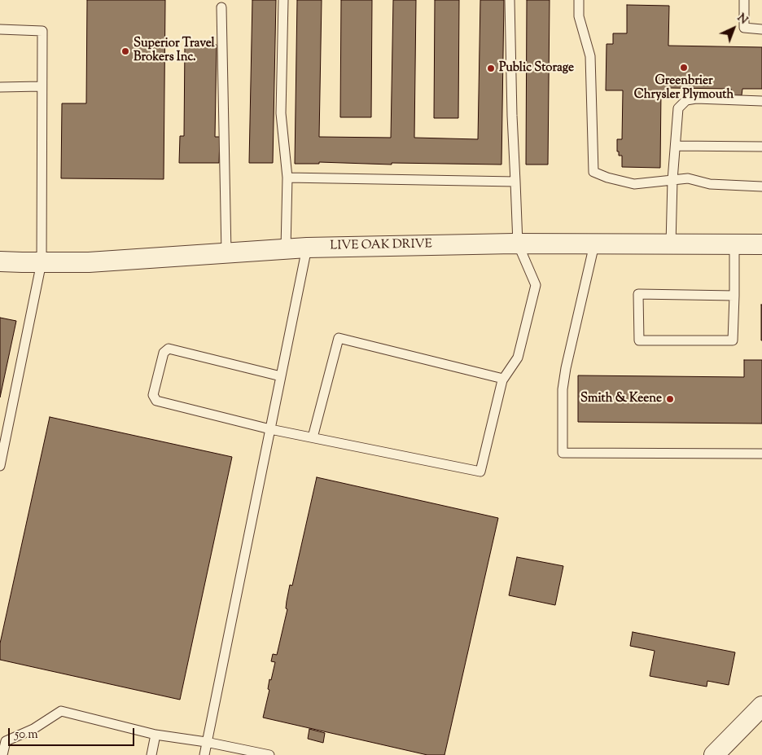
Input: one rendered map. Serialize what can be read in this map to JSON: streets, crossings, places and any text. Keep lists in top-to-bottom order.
{
  "streets": {
    "street": ["LIVE OAK DRIVE"]
  },
  "places": [
    "Superior Travel Brokers Inc.",
    "Greenbrier Chrysler Plymouth",
    "Public Storage",
    "Smith & Keene"
  ],
  "scale_bar": "50 m",
  "north": "top right"
}
